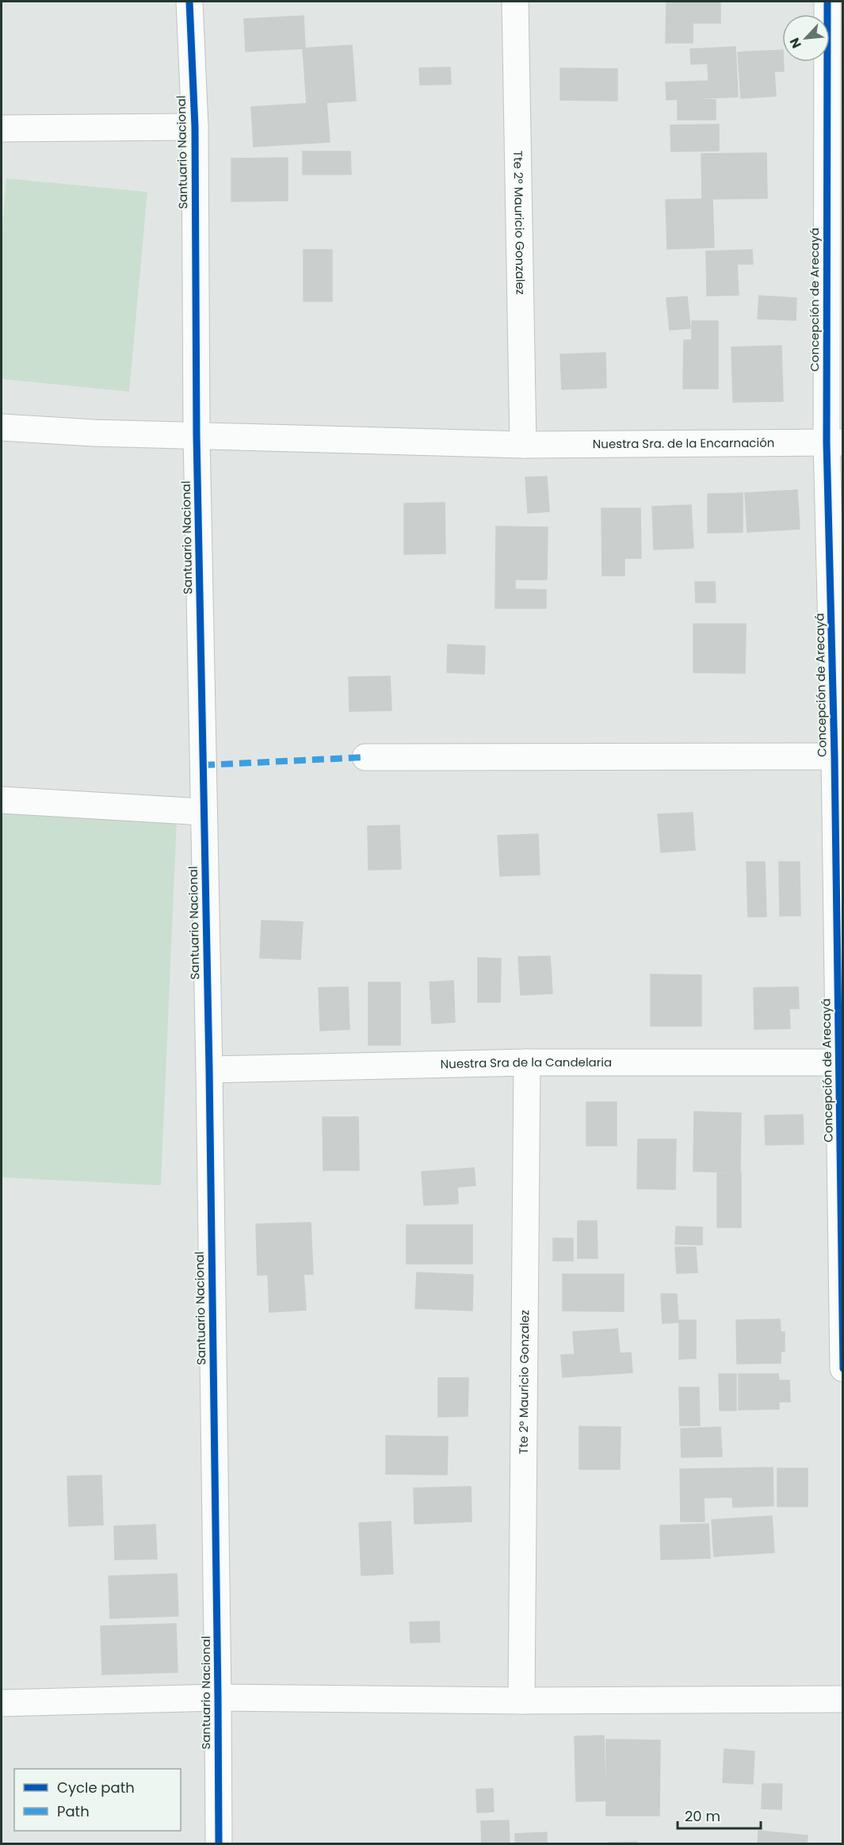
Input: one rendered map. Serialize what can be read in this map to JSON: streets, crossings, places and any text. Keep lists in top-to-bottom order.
{
  "streets": {
    "street": [
      "Santuario Nacional",
      "Tte 2° Mauricio Gonzalez",
      "Concepción de Arecayá",
      "Nuestra Sra. de la Encarnación",
      "Nuestra Sra de la Candelaria"
    ]
  },
  "crossings": [
    ["Santuario Nacional", "Nuestra Sra. de la Encarnación"],
    ["Santuario Nacional", "Nuestra Sra de la Candelaria"],
    ["Tte 2° Mauricio Gonzalez", "Nuestra Sra. de la Encarnación"],
    ["Tte 2° Mauricio Gonzalez", "Nuestra Sra de la Candelaria"],
    ["Concepción de Arecayá", "Nuestra Sra. de la Encarnación"],
    ["Concepción de Arecayá", "Nuestra Sra de la Candelaria"]
  ],
  "legend": ["Cycle path", "Path"],
  "scale_bar": "20 m",
  "north": "bottom left"
}
